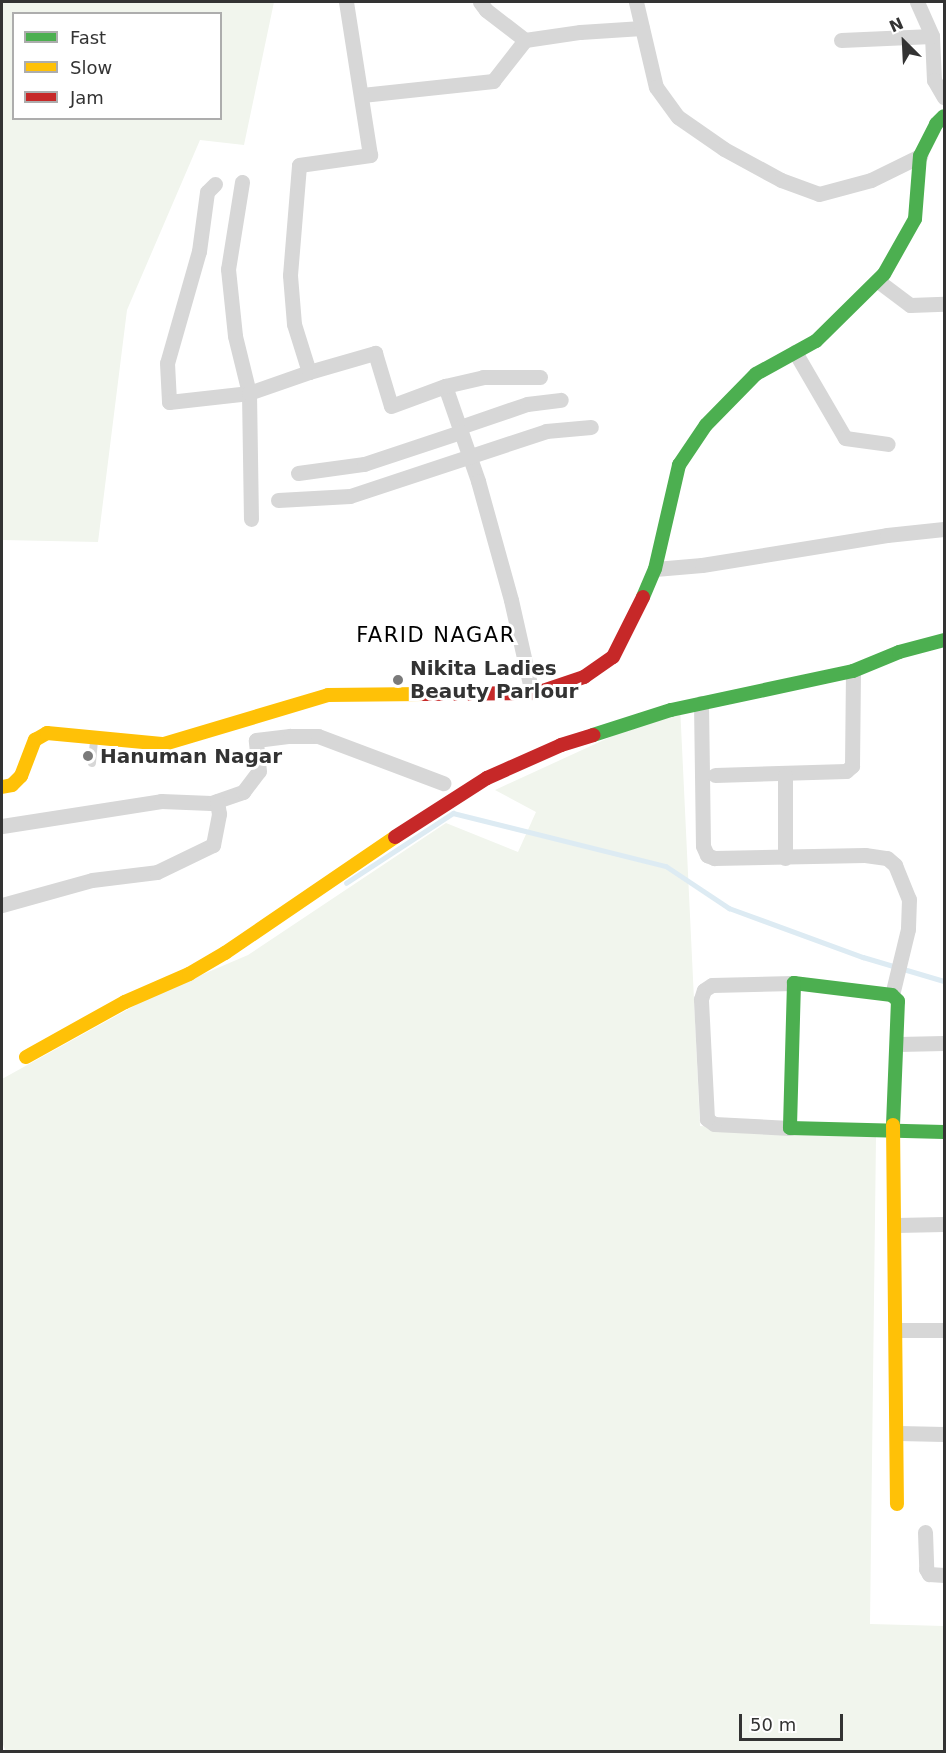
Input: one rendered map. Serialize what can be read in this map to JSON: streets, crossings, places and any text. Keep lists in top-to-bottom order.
{
  "districts": ["FARID NAGAR"],
  "places": ["Nikita Ladies Beauty Parlour", "Hanuman Nagar"],
  "legend": ["Fast", "Slow", "Jam"],
  "scale_bar": "50 m",
  "north": "top left"
}
